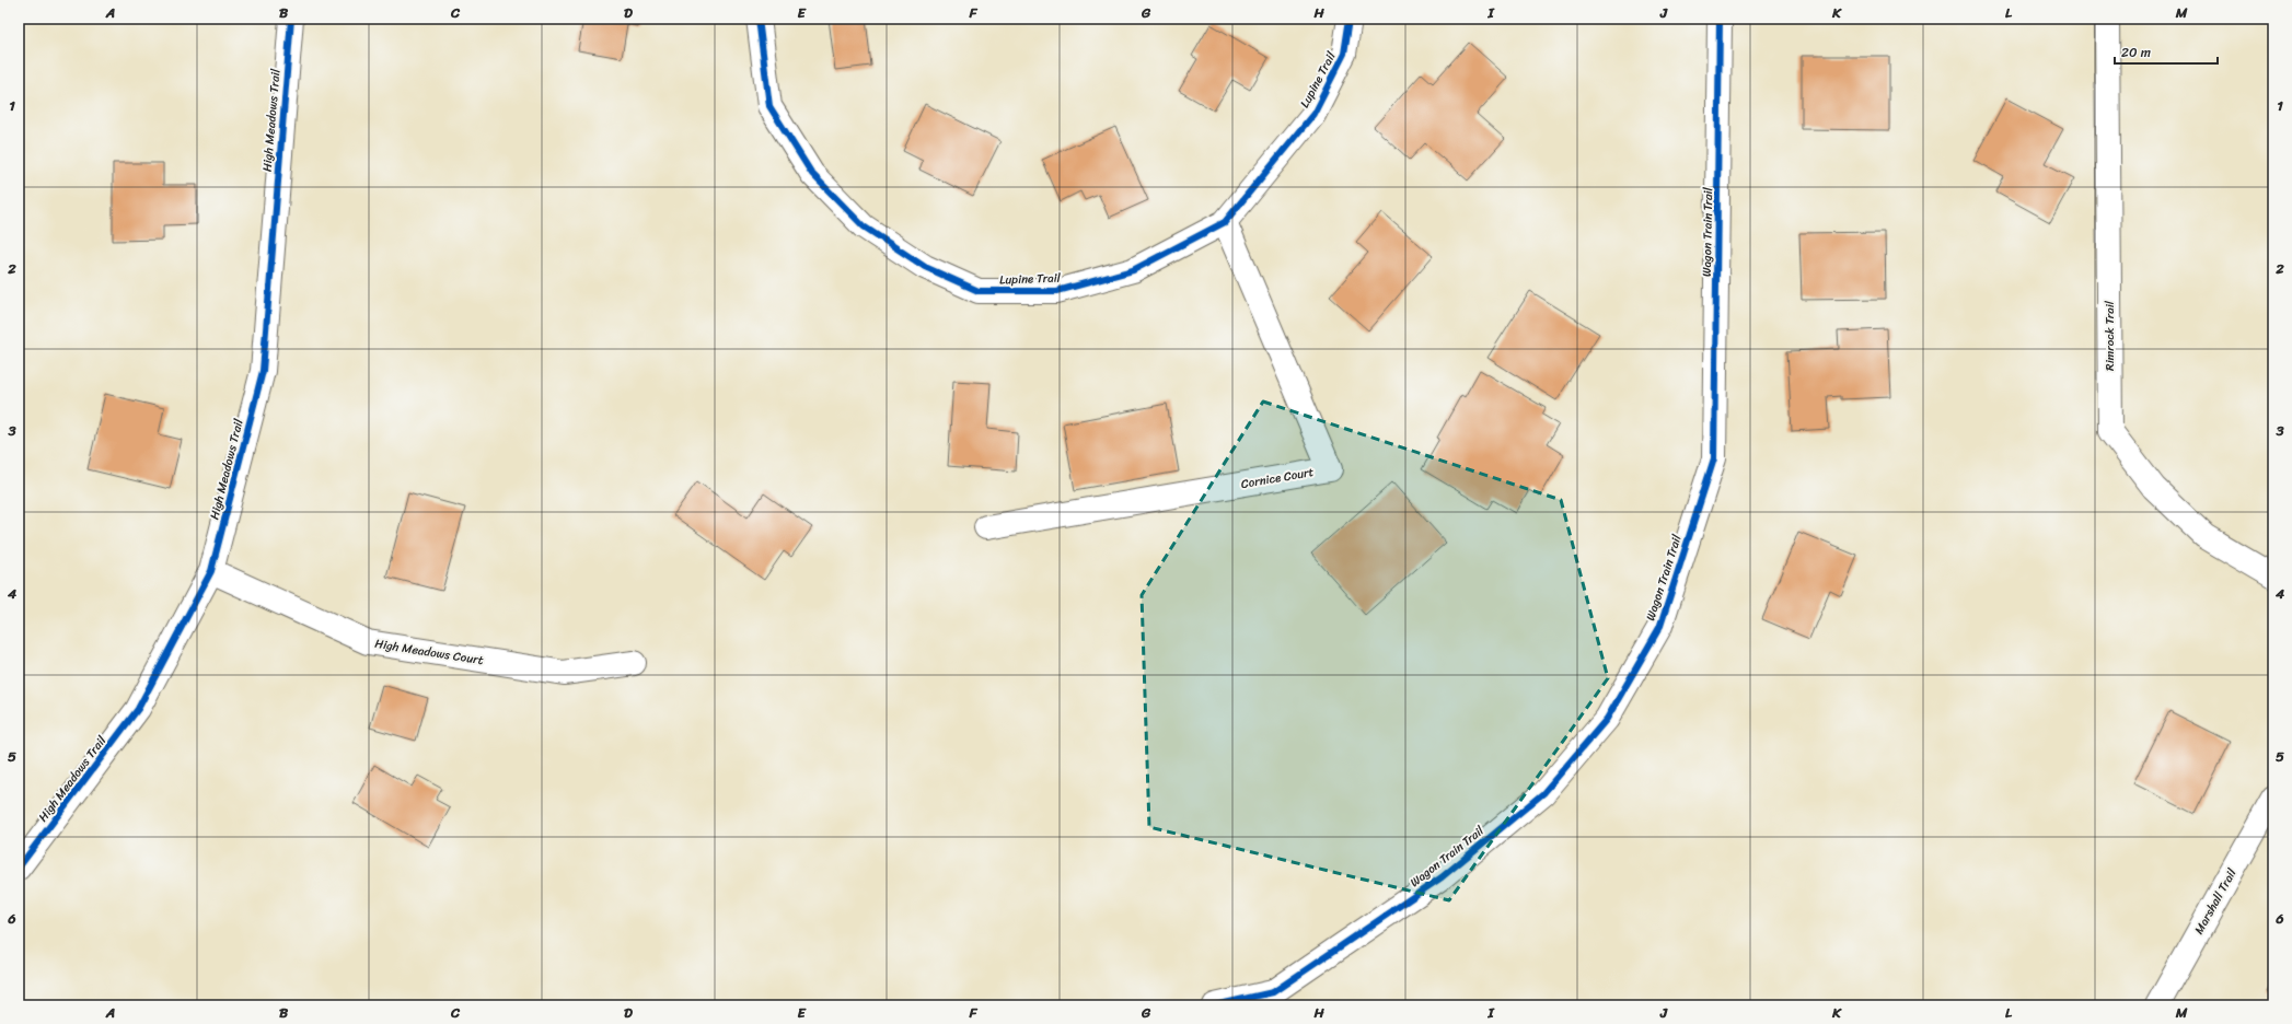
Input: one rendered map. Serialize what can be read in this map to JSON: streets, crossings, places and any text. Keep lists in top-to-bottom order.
{
  "streets": {
    "street": [
      "Lupine Trail",
      "High Meadows Trail",
      "Wagon Train Trail",
      "Rimrock Trail",
      "Cornice Court",
      "High Meadows Court",
      "Marshall Trail"
    ]
  },
  "crossings": [
    ["Lupine Trail", "Cornice Court"],
    ["High Meadows Trail", "High Meadows Court"]
  ],
  "scale_bar": "20 m",
  "grid": {
    "columns": [
      "A",
      "B",
      "C",
      "D",
      "E",
      "F",
      "G",
      "H",
      "I",
      "J",
      "K",
      "L",
      "M"
    ],
    "rows": [
      "1",
      "2",
      "3",
      "4",
      "5",
      "6"
    ]
  }
}
